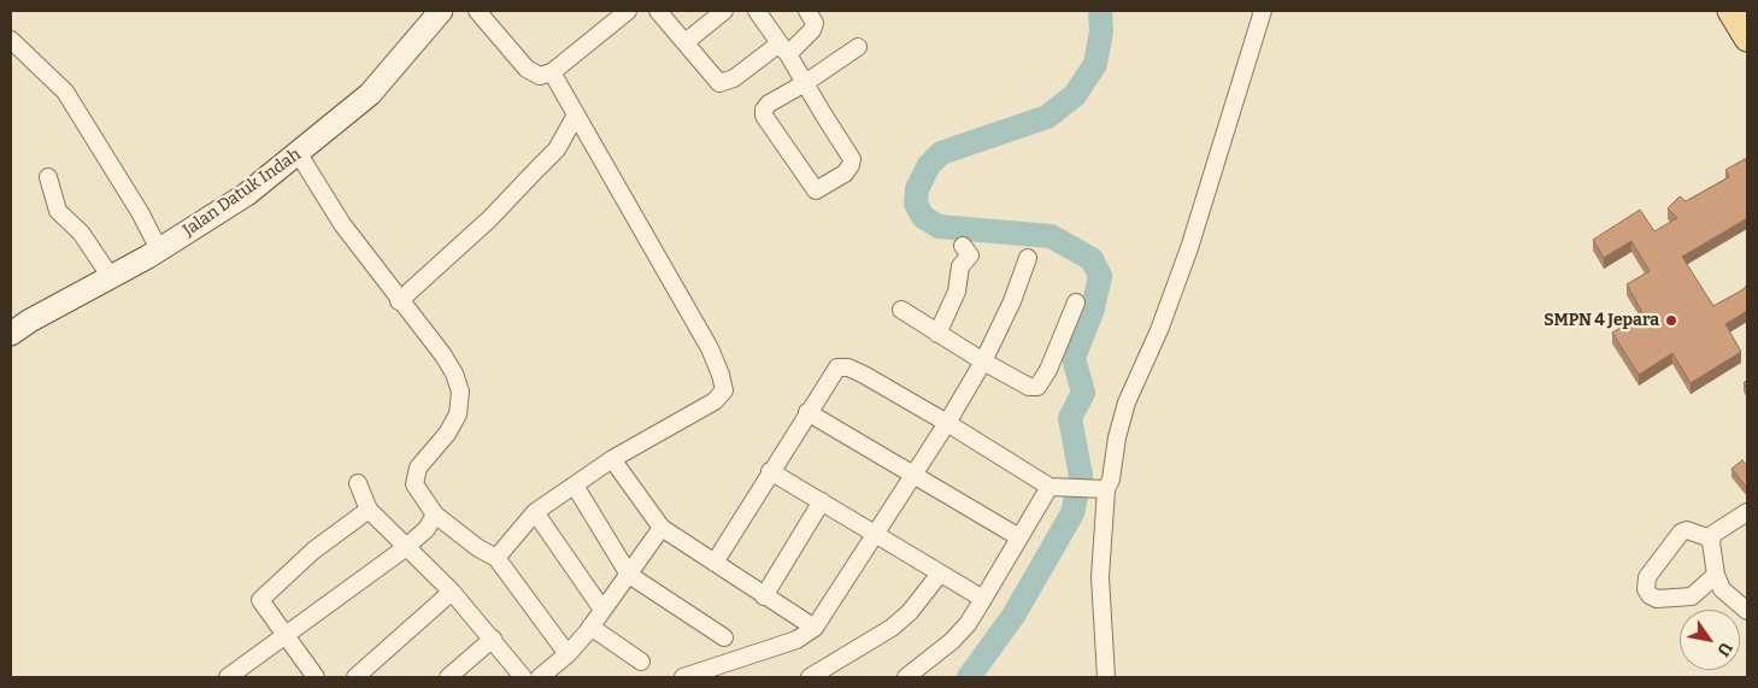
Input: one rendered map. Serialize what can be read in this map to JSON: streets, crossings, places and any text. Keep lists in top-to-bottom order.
{
  "streets": {
    "street": ["Jalan Datuk Indah"]
  },
  "places": ["SMPN 4 Jepara"],
  "north": "bottom right"
}
